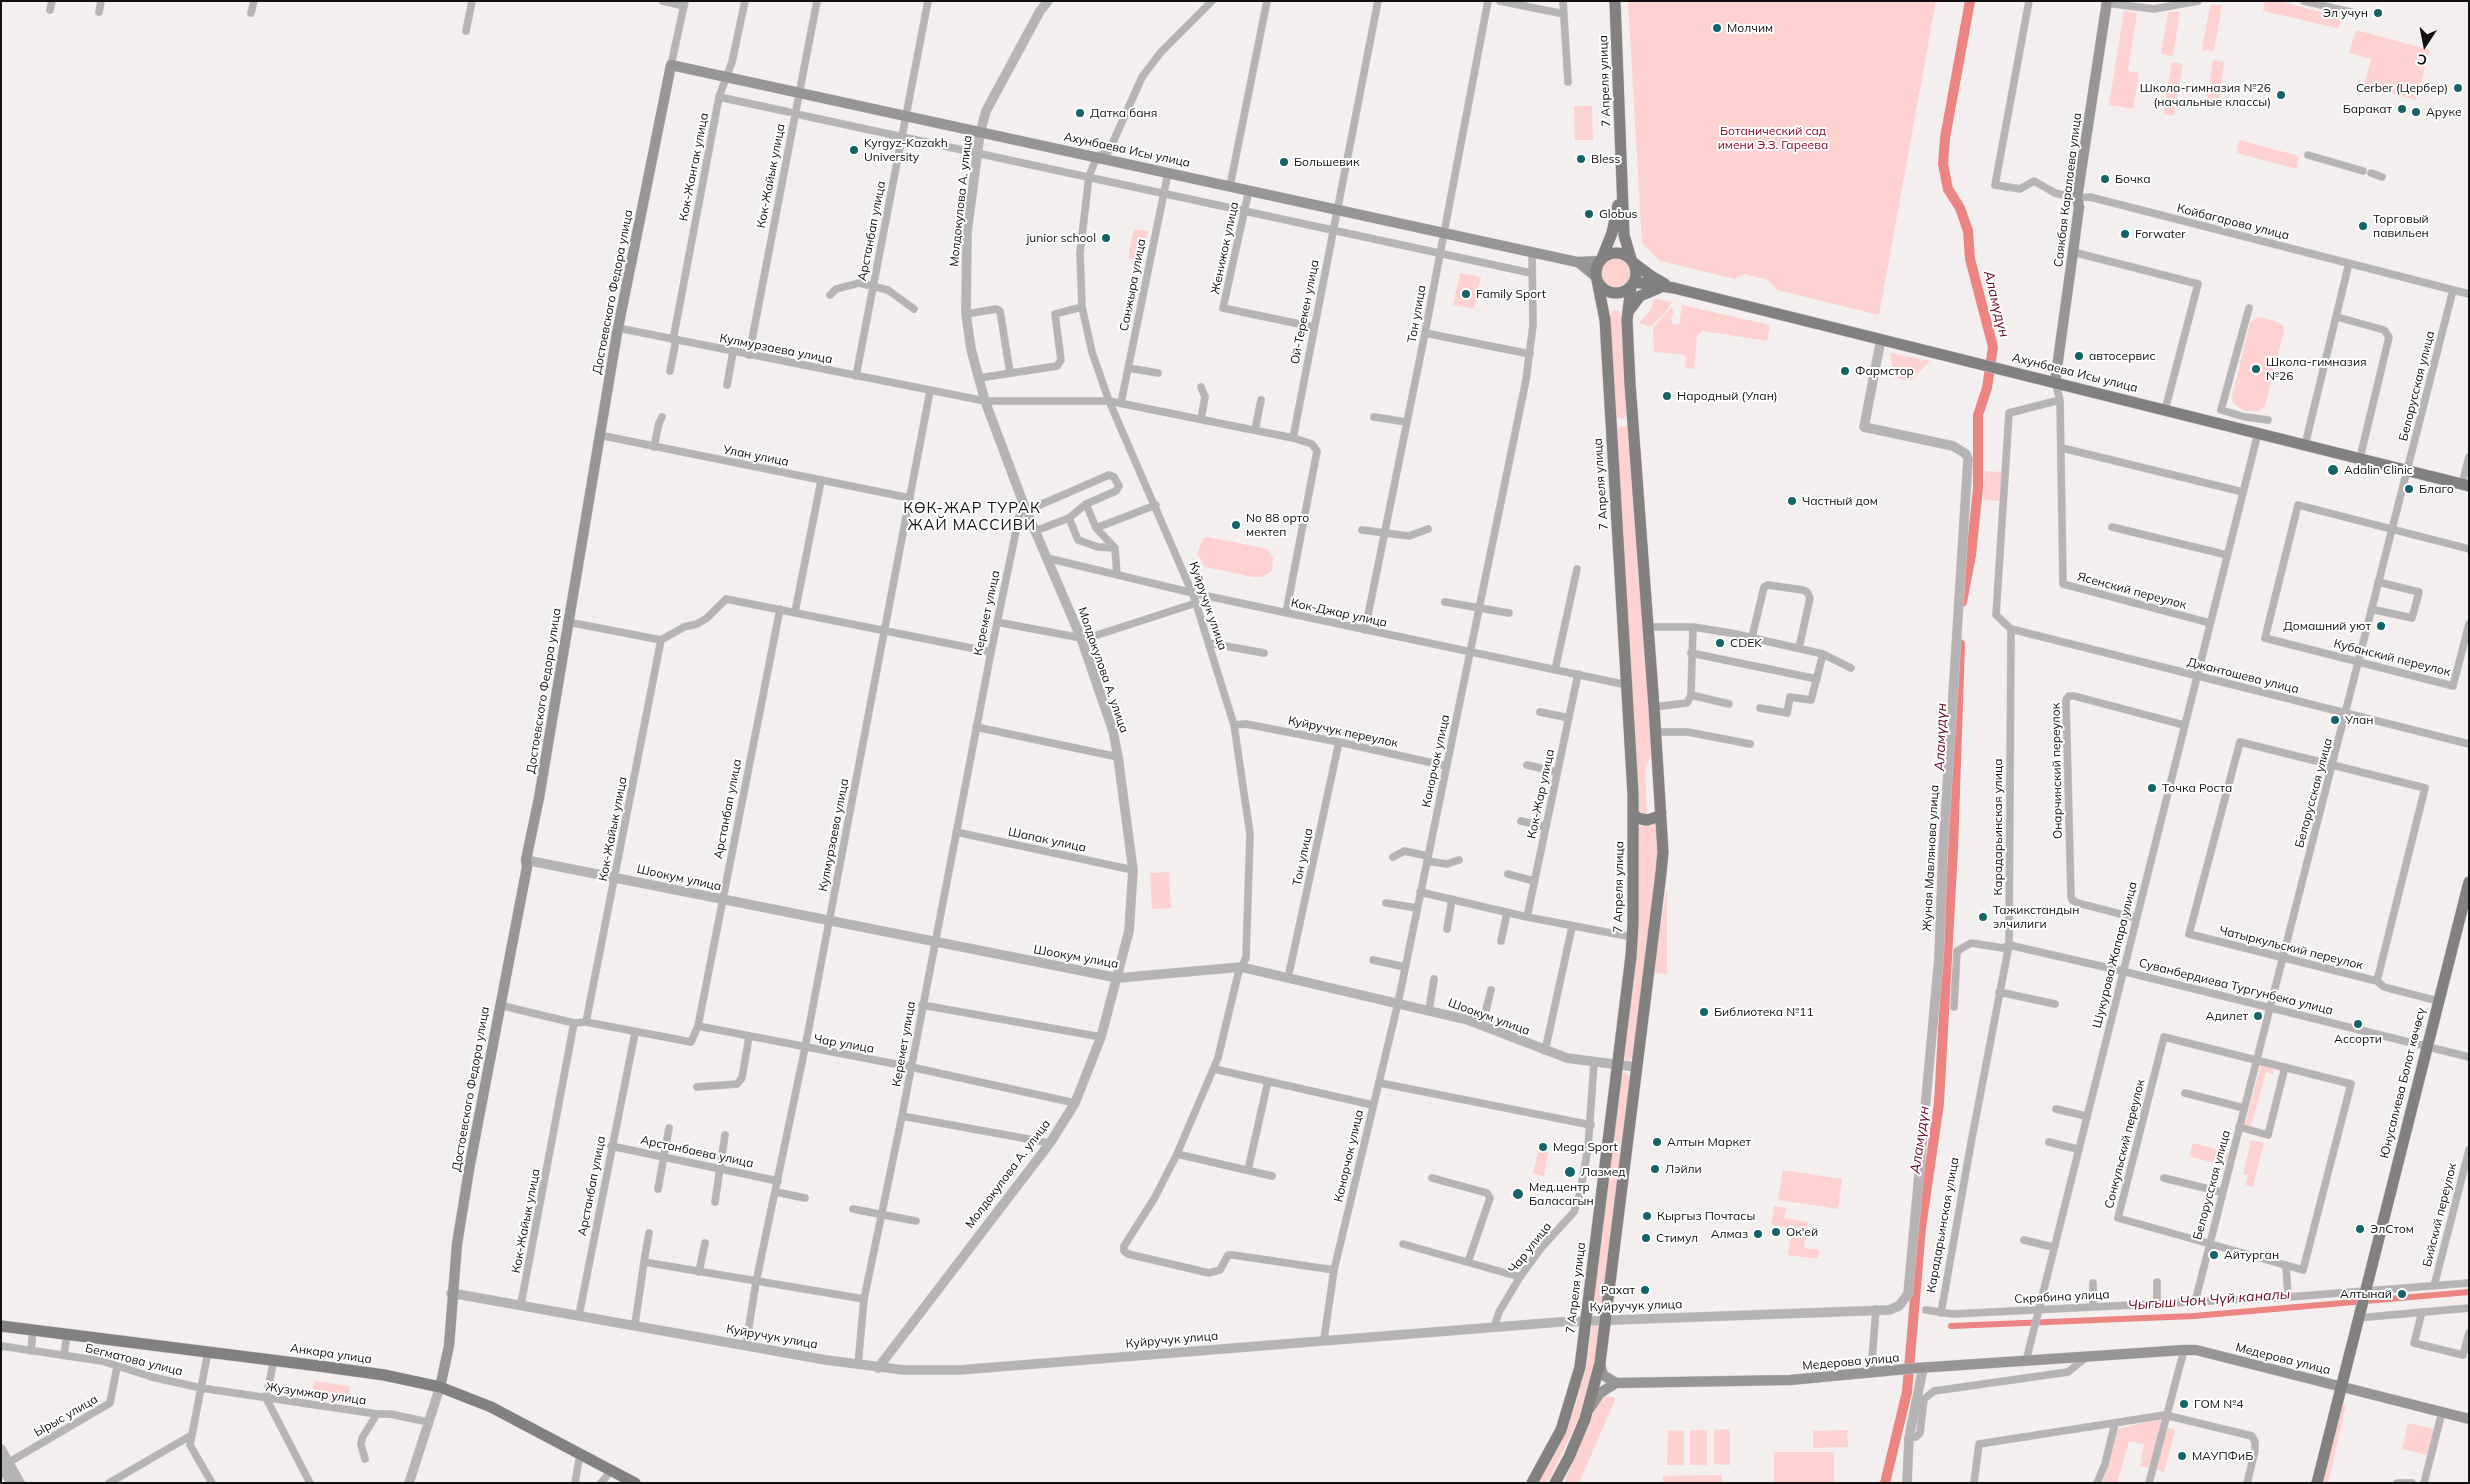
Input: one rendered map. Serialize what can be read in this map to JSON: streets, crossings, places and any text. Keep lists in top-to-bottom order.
{
  "streets": {
    "main road": [
      "7 Апреля улица",
      "Ахунбаева Исы улица",
      "Саякбая Каралаева улица",
      "Достоевского Федора улица",
      "Юнусалиева Болот көчөсү",
      "Анкара улица",
      "Медерова улица"
    ],
    "street": [
      "Кок-Жангак улица",
      "Кок-Жайык улица",
      "Молдокулова А. улица",
      "Койбагарова улица",
      "Арстанбап улица",
      "Женижок улица",
      "Санжыра улица",
      "Ой-Терекен улица",
      "Тон улица",
      "Кулмурзаева улица",
      "Белорусская улица",
      "Улан улица",
      "Ясенский переулок",
      "Куйручук улица",
      "Керемет улица",
      "Кок-Джар улица",
      "Кубанский переулок",
      "Джантошева улица",
      "Куйручук переулок",
      "Конорчок улица",
      "Онарчинский переулок",
      "Кок-Жар улица",
      "Карадарьинская улица",
      "Шапак улица",
      "Жуная Мавлянова улица",
      "Шоокум улица",
      "Чатыркульский переулок",
      "Шукурова Жапара улица",
      "Суванбердиева Тургунбека улица",
      "Чар улица",
      "Сонкульский переулок",
      "Арстанбаева улица",
      "Бийский переулок",
      "Скрябина улица",
      "Бегматова улица",
      "Жузумжар улица",
      "Ырыс улица"
    ]
  },
  "crossings": [
    ["7 Апреля улица", "Ахунбаева Исы улица"],
    ["7 Апреля улица", "Куйручук улица"],
    ["7 Апреля улица", "Кок-Джар улица"],
    ["7 Апреля улица", "Шоокум улица"],
    ["Ахунбаева Исы улица", "Кок-Жангак улица"],
    ["Ахунбаева Исы улица", "Кок-Жайык улица"],
    ["Ахунбаева Исы улица", "Саякбая Каралаева улица"],
    ["Ахунбаева Исы улица", "Молдокулова А. улица"],
    ["Ахунбаева Исы улица", "Арстанбап улица"],
    ["Ахунбаева Исы улица", "Женижок улица"],
    ["Ахунбаева Исы улица", "Санжыра улица"],
    ["Ахунбаева Исы улица", "Достоевского Федора улица"],
    ["Ахунбаева Исы улица", "Ой-Терекен улица"],
    ["Ахунбаева Исы улица", "Тон улица"],
    ["Ахунбаева Исы улица", "Белорусская улица"],
    ["Ахунбаева Исы улица", "Куйручук улица"],
    ["Ахунбаева Исы улица", "Конорчок улица"],
    ["Ахунбаева Исы улица", "Жуная Мавлянова улица"],
    ["Ахунбаева Исы улица", "Шукурова Жапара улица"],
    ["Кок-Жангак улица", "Кулмурзаева улица"],
    ["Кок-Жайык улица", "Кулмурзаева улица"],
    ["Кок-Жайык улица", "Куйручук улица"],
    ["Кок-Жайык улица", "Шоокум улица"],
    ["Саякбая Каралаева улица", "Койбагарова улица"],
    ["Молдокулова А. улица", "Кулмурзаева улица"],
    ["Молдокулова А. улица", "Куйручук улица"],
    ["Молдокулова А. улица", "Керемет улица"],
    ["Молдокулова А. улица", "Кок-Джар улица"],
    ["Молдокулова А. улица", "Шапак улица"],
    ["Молдокулова А. улица", "Шоокум улица"],
    ["Молдокулова А. улица", "Чар улица"],
    ["Койбагарова улица", "Белорусская улица"],
    ["Арстанбап улица", "Кулмурзаева улица"],
    ["Арстанбап улица", "Куйручук улица"],
    ["Арстанбап улица", "Шоокум улица"],
    ["Арстанбап улица", "Чар улица"],
    ["Арстанбап улица", "Арстанбаева улица"],
    ["Женижок улица", "Ой-Терекен улица"],
    ["Достоевского Федора улица", "Кулмурзаева улица"],
    ["Достоевского Федора улица", "Улан улица"],
    ["Достоевского Федора улица", "Куйручук улица"],
    ["Достоевского Федора улица", "Шоокум улица"],
    ["Достоевского Федора улица", "Анкара улица"],
    ["Тон улица", "Кок-Джар улица"],
    ["Тон улица", "Куйручук переулок"],
    ["Тон улица", "Шоокум улица"],
    ["Кулмурзаева улица", "Улан улица"],
    ["Кулмурзаева улица", "Куйручук улица"],
    ["Кулмурзаева улица", "Шоокум улица"],
    ["Кулмурзаева улица", "Чар улица"],
    ["Кулмурзаева улица", "Арстанбаева улица"],
    ["Белорусская улица", "Кубанский переулок"],
    ["Белорусская улица", "Джантошева улица"],
    ["Белорусская улица", "Чатыркульский переулок"],
    ["Белорусская улица", "Суванбердиева Тургунбека улица"],
    ["Белорусская улица", "Сонкульский переулок"],
    ["Белорусская улица", "Скрябина улица"],
    ["Ясенский переулок", "Шукурова Жапара улица"],
    ["Куйручук улица", "Керемет улица"],
    ["Куйручук улица", "Кок-Джар улица"],
    ["Куйручук улица", "Куйручук переулок"],
    ["Куйручук улица", "Конорчок улица"],
    ["Куйручук улица", "Жуная Мавлянова улица"],
    ["Куйручук улица", "Шоокум улица"],
    ["Куйручук улица", "Чар улица"],
    ["Керемет улица", "Шапак улица"],
    ["Керемет улица", "Шоокум улица"],
    ["Керемет улица", "Чар улица"],
    ["Кок-Джар улица", "Конорчок улица"],
    ["Кок-Джар улица", "Кок-Жар улица"],
    ["Джантошева улица", "Карадарьинская улица"],
    ["Джантошева улица", "Шукурова Жапара улица"],
    ["Куйручук переулок", "Конорчок улица"],
    ["Конорчок улица", "Шоокум улица"],
    ["Онарчинский переулок", "Шукурова Жапара улица"],
    ["Карадарьинская улица", "Суванбердиева Тургунбека улица"],
    ["Карадарьинская улица", "Скрябина улица"],
    ["Шоокум улица", "Чар улица"],
    ["Шукурова Жапара улица", "Суванбердиева Тургунбека улица"],
    ["Шукурова Жапара улица", "Скрябина улица"],
    ["Шукурова Жапара улица", "Медерова улица"],
    ["Суванбердиева Тургунбека улица", "Юнусалиева Болот көчөсү"],
    ["Юнусалиева Болот көчөсү", "Скрябина улица"],
    ["Бийский переулок", "Скрябина улица"],
    ["Бегматова улица", "Жузумжар улица"],
    ["Бегматова улица", "Ырыс улица"]
  ],
  "districts": ["КӨК-ЖАР ТУРАК ЖАЙ МАССИВИ"],
  "water": ["Аламүдүн", "Чыгыш Чоң Чүй каналы"],
  "parks": ["Ботанический сад имени Э.З. Гареева"],
  "places": [
    "Эл учун",
    "Молчим",
    "Cerber (Цербер)",
    "Школа-гимназия №26 (начальные классы)",
    "Баракат",
    "Аруке",
    "Датка баня",
    "Kyrgyz-Kazakh University",
    "Bless",
    "Большевик",
    "Бочка",
    "Globus",
    "Торговый павильен",
    "Forwater",
    "junior school",
    "Family Sport",
    "автосервис",
    "Школа-гимназия №26",
    "Фармстор",
    "Народный (Улан)",
    "Adalin Clinic",
    "Благо",
    "Частный дом",
    "No 88 орто мектеп",
    "Домашний уют",
    "CDEK",
    "Улан",
    "Точка Роста",
    "Тажикстандын элчилиги",
    "Библиотека №11",
    "Адилет",
    "Ассорти",
    "Алтын Маркет",
    "Mega Sport",
    "Лэйли",
    "Лазмед",
    "Мед.центр Баласагын",
    "Кыргыз Почтасы",
    "ЭлСтом",
    "Ок'ей",
    "Алмаз",
    "Стимул",
    "Айтурган",
    "Рахат",
    "Алтынай",
    "ГОМ №4",
    "МАУПФиБ"
  ],
  "north": "bottom"
}
